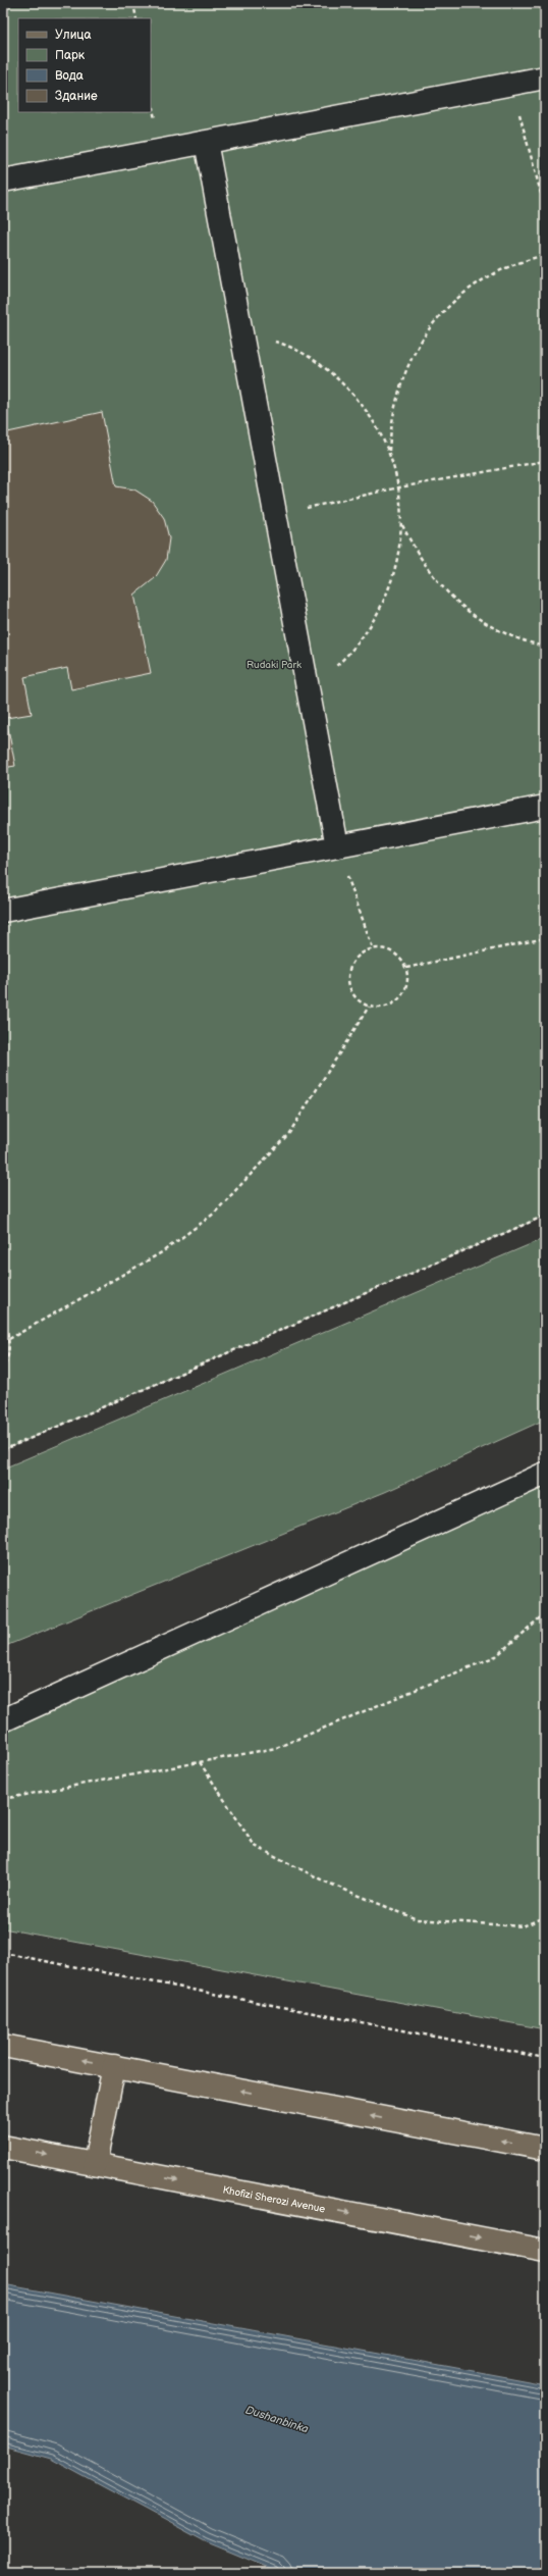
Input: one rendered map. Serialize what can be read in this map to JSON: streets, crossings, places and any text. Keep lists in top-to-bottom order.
{
  "streets": {
    "main road": ["Khofizi Sherozi Avenue"]
  },
  "water": ["Dushanbinka"],
  "parks": ["Rudaki Park"],
  "legend": [
    "Улица",
    "Парк",
    "Вода",
    "Здание"
  ]
}
